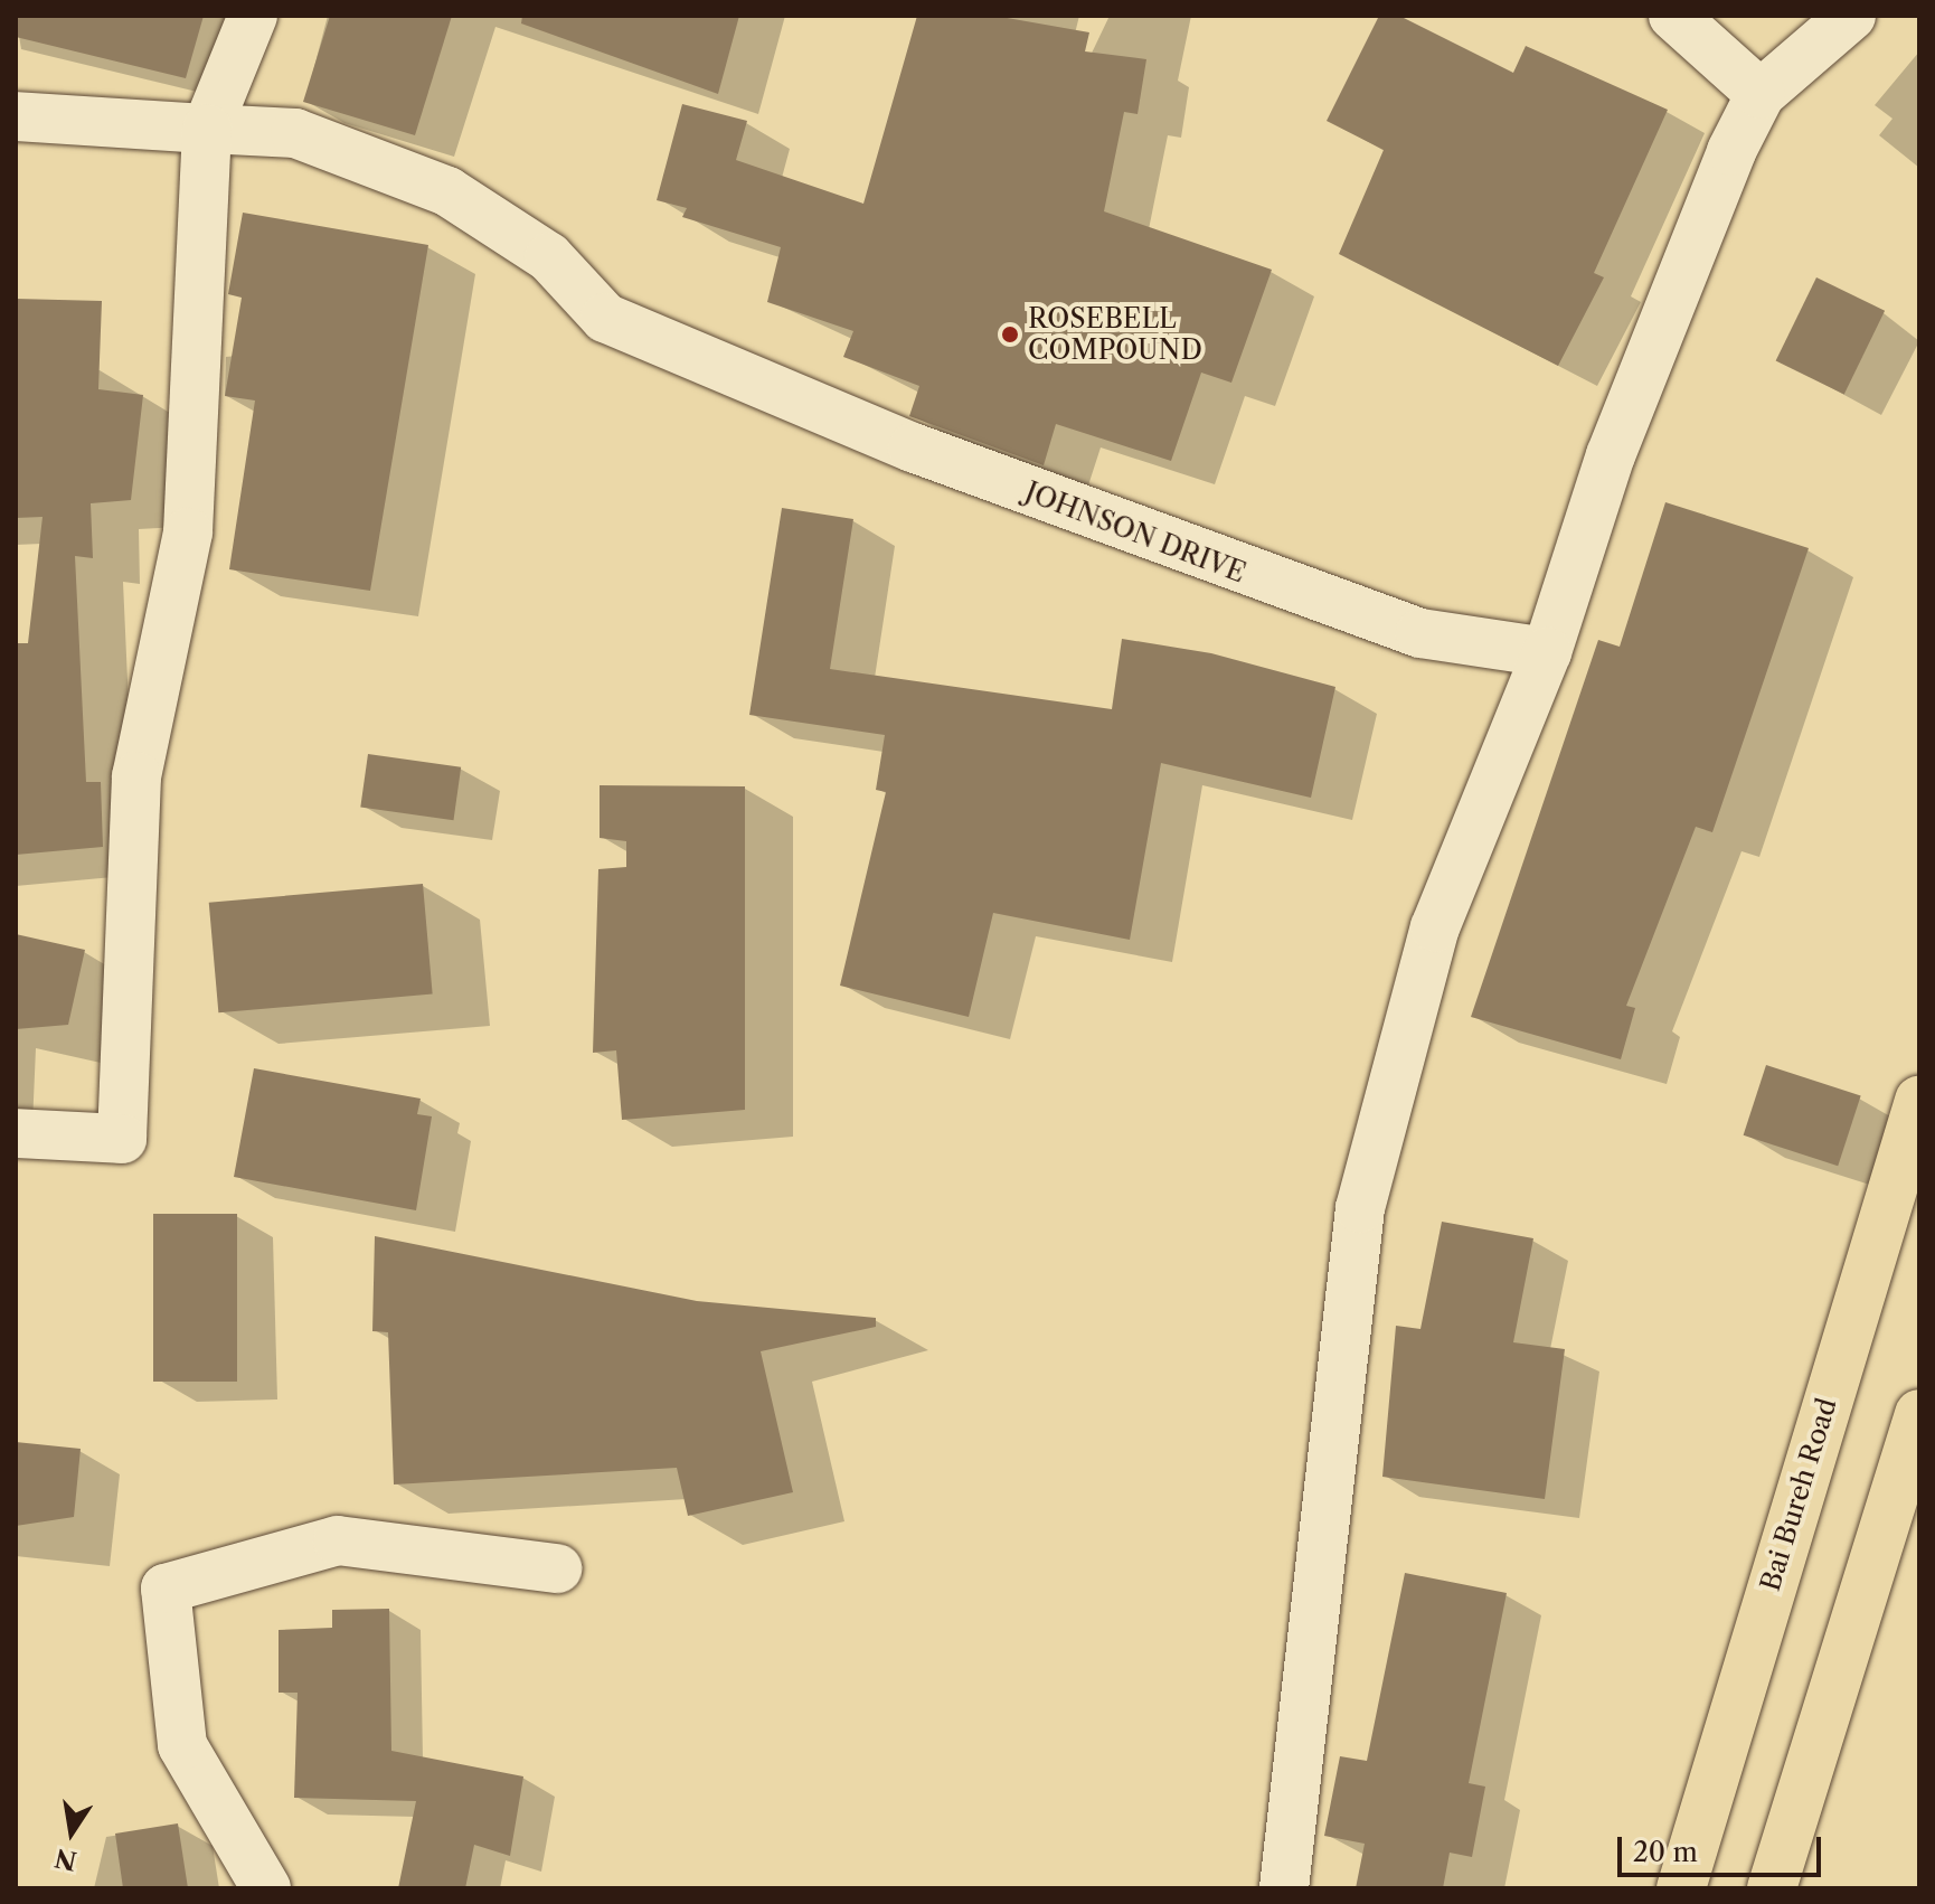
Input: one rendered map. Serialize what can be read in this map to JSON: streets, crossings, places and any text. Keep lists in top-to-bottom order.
{
  "streets": {
    "highway": ["Bai Bureh Road"],
    "street": ["JOHNSON DRIVE"]
  },
  "places": ["ROSEBELL COMPOUND"],
  "scale_bar": "20 m",
  "north": "bottom"
}
